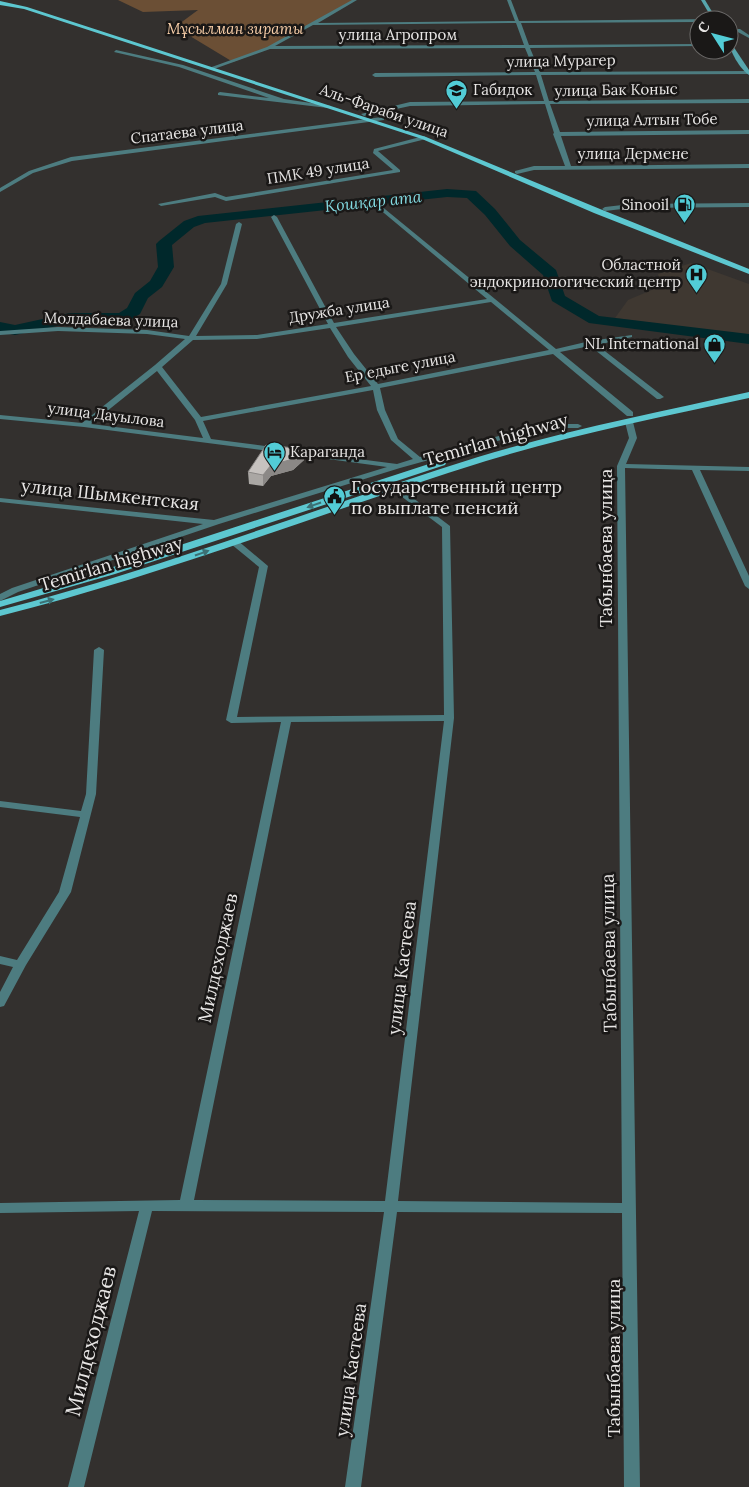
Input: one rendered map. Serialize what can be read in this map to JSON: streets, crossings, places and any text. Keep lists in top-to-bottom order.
{
  "streets": {
    "main road": ["Аль-Фараби улица", "Temirlan highway"],
    "street": [
      "улица Агропром",
      "улица Мурагер",
      "улица Бак Коныс",
      "улица Алтын Тобе",
      "Спатаева улица",
      "улица Дермене",
      "ПМК 49 улица",
      "Дружба улица",
      "Молдабаева улица",
      "Ер едыге улица",
      "улица Дауылова",
      "улица Шымкентская",
      "Табынбаева улица",
      "Милдеходжаев",
      "улица Кастеева"
    ]
  },
  "crossings": [
    ["улица Бак Коныс", "Аль-Фараби улица"],
    ["Аль-Фараби улица", "Спатаева улица"],
    ["Аль-Фараби улица", "улица Дермене"],
    ["Аль-Фараби улица", "ПМК 49 улица"],
    ["Дружба улица", "Молдабаева улица"],
    ["Temirlan highway", "Табынбаева улица"],
    ["Temirlan highway", "улица Кастеева"]
  ],
  "water": ["Қошқар ата"],
  "parks": ["Мұсылман зираты"],
  "places": {
    "school or university": ["Габидок"],
    "fuel station": ["Sinooil"],
    "hospital": ["Областной эндокринологический центр"],
    "shop": ["NL International"],
    "hotel": ["Караганда"],
    "public building": ["Государственный центр по выплате пенсий"]
  },
  "north": "top left"
}
